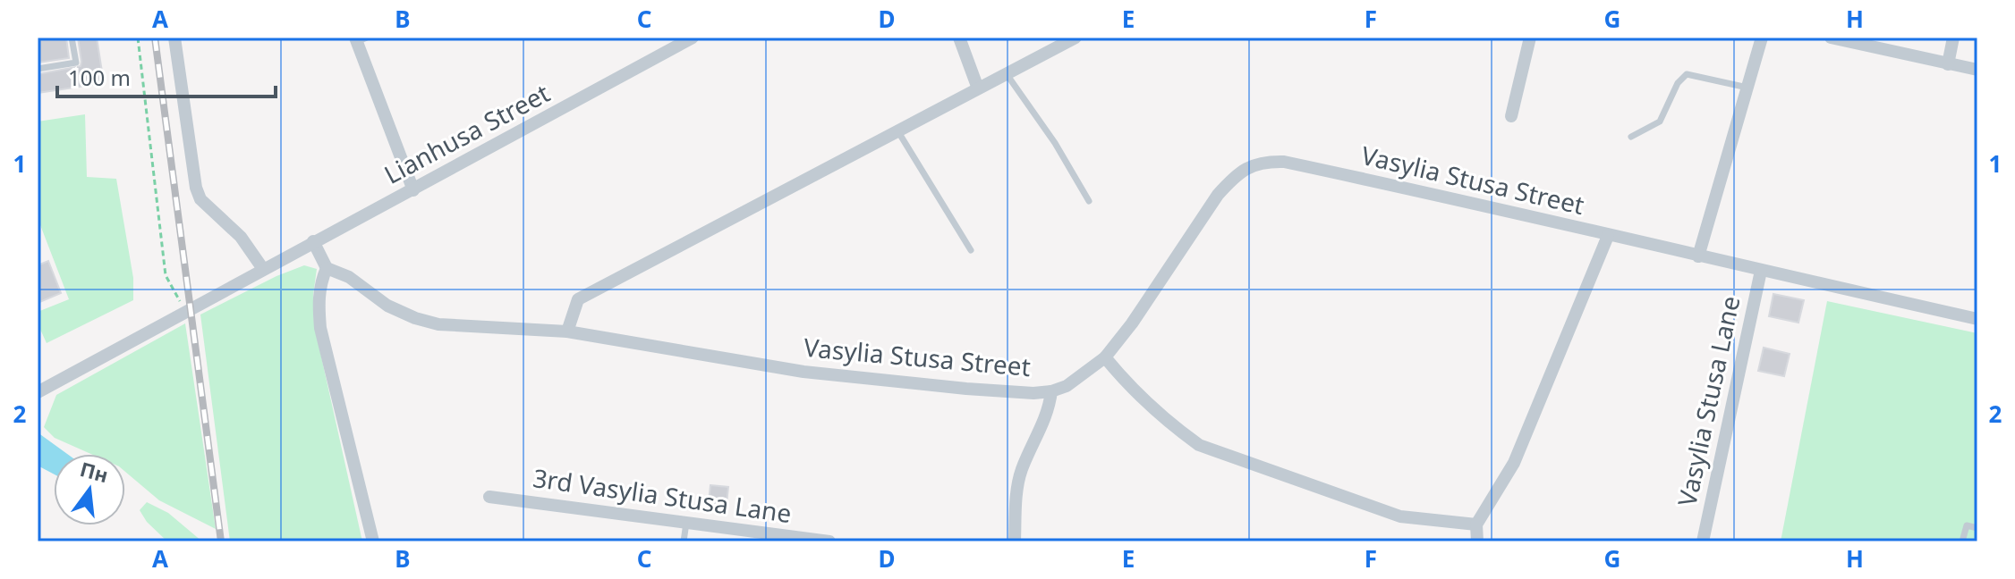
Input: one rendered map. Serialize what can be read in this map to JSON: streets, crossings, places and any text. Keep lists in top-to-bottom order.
{
  "streets": {
    "street": [
      "Lianhusa Street",
      "Vasylia Stusa Street",
      "Vasylia Stusa Lane",
      "3rd Vasylia Stusa Lane"
    ]
  },
  "crossings": [
    ["Vasylia Stusa Street", "Vasylia Stusa Lane"]
  ],
  "scale_bar": "100 m",
  "north": "top",
  "grid": {
    "columns": [
      "A",
      "B",
      "C",
      "D",
      "E",
      "F",
      "G",
      "H"
    ],
    "rows": ["1", "2"]
  }
}
